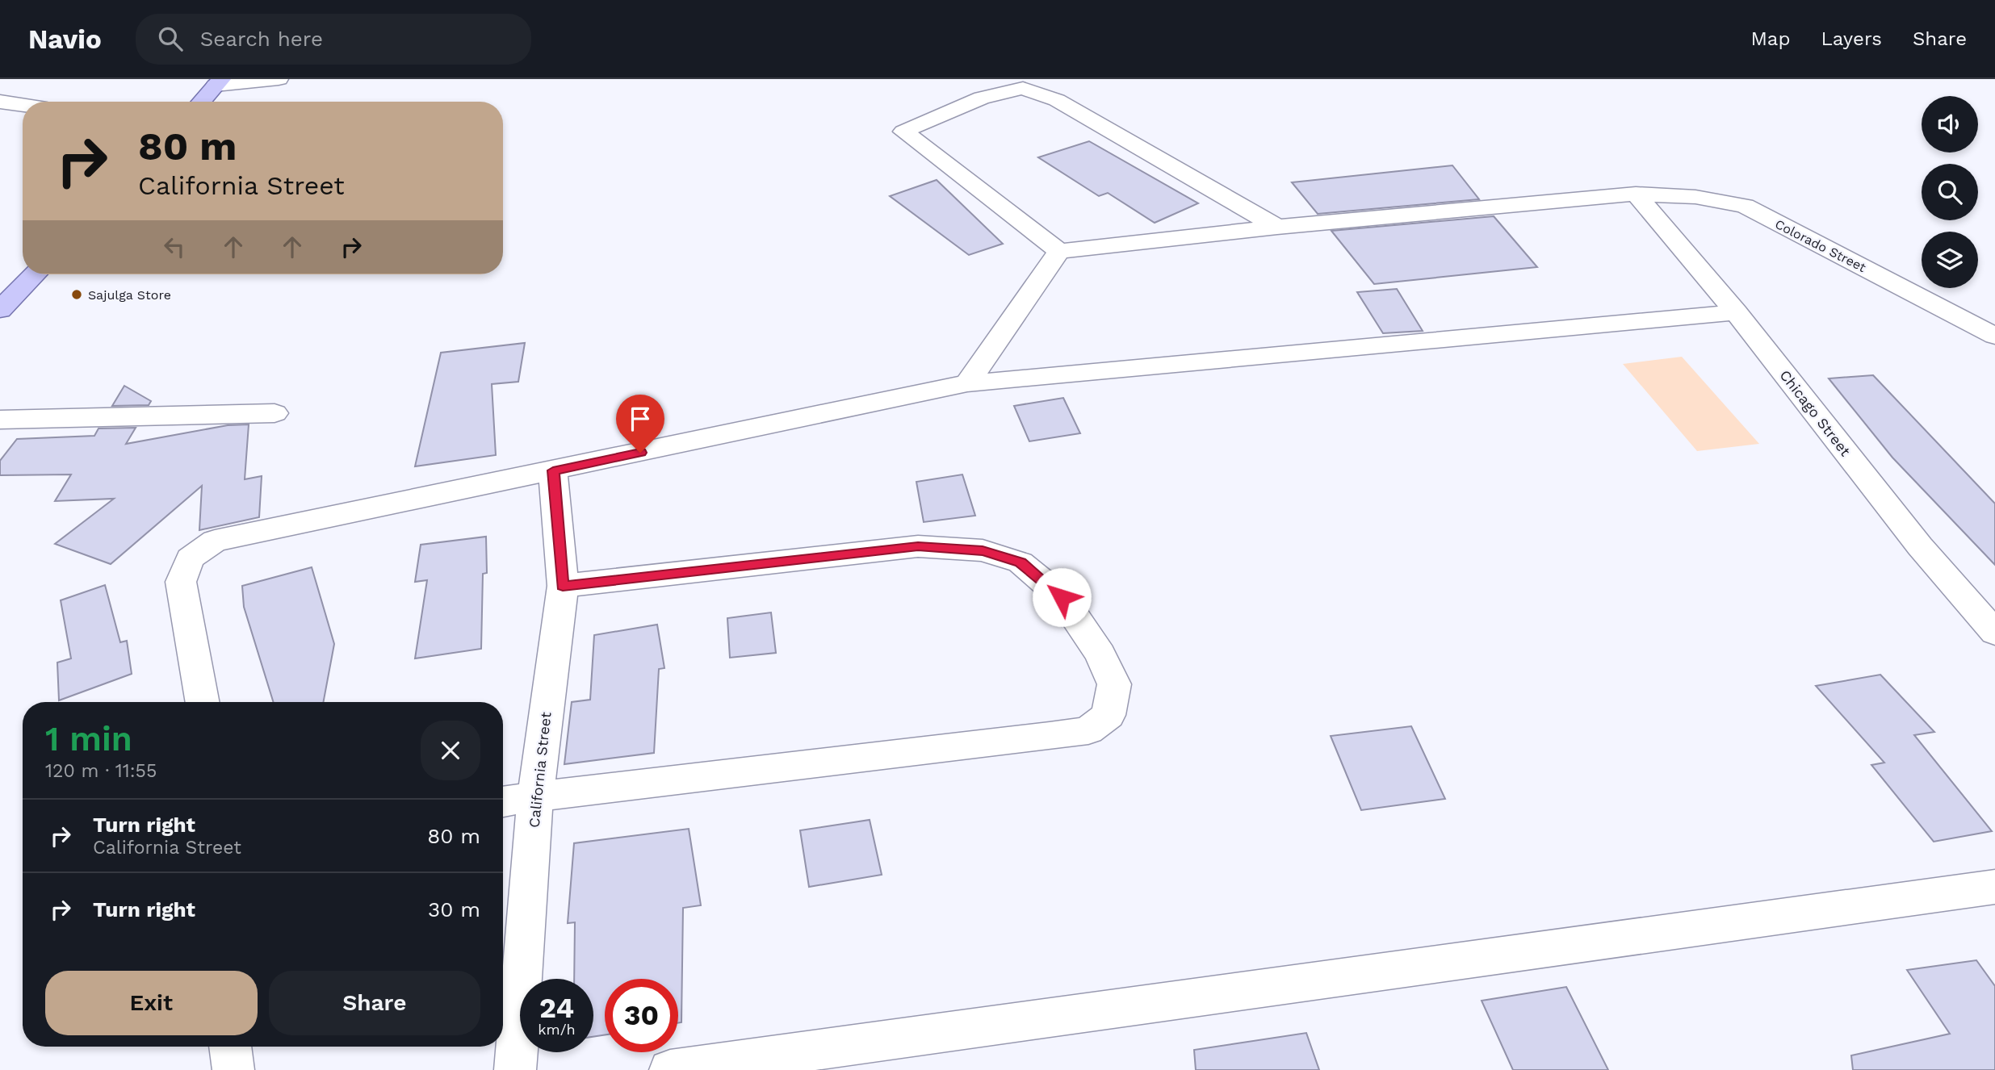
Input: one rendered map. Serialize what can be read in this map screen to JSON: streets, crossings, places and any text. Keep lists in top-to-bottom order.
{
  "streets": {
    "street": ["Colorado Street", "Chicago Street", "California Street"]
  },
  "crossings": [
    ["Colorado Street", "Chicago Street"]
  ],
  "places": ["Sajulga Store"],
  "page": {
    "header": "Navio",
    "search": "Search here",
    "nav": ["Map", "Layers", "Share"],
    "turn": ["80 m", "California Street"],
    "heading": ["1 min", "120 m · 11:55"],
    "list": [
      {
        "name": "Turn right",
        "note": "California Street",
        "value": "80 m"
      },
      {
        "name": "Turn right",
        "value": "30 m"
      }
    ],
    "buttons": ["Exit", "Share"],
    "speed": "24 km/h",
    "limit": "30"
  }
}
